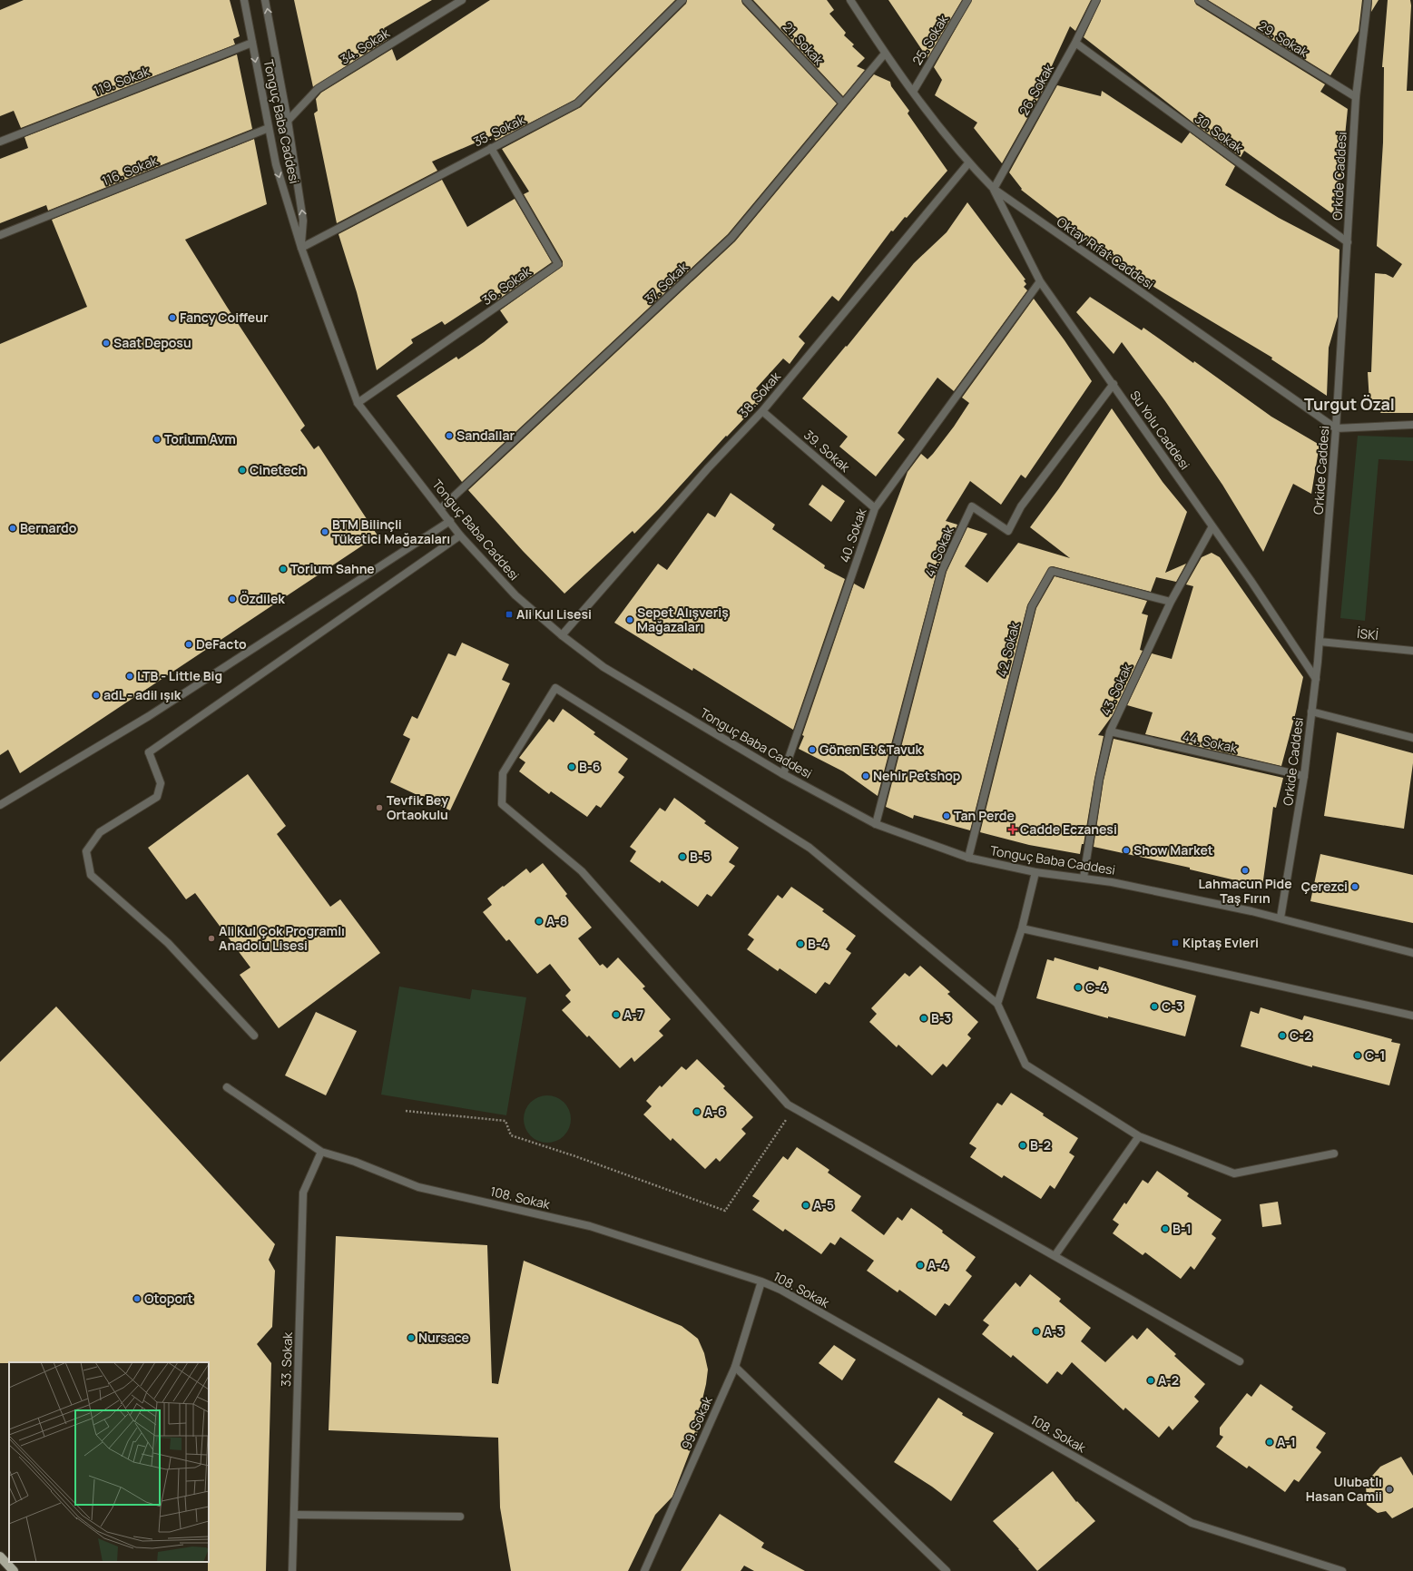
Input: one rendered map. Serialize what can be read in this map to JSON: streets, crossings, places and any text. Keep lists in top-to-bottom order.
{
  "streets": {
    "street": [
      "29. Sokak",
      "25. Sokak",
      "21. Sokak",
      "34. Sokak",
      "119. Sokak",
      "26. Sokak",
      "Tonguç Baba Caddesi",
      "35. Sokak",
      "30. Sokak",
      "116. Sokak",
      "Orkide Caddesi",
      "Oktay Rıfat Caddesi",
      "37. Sokak",
      "36. Sokak",
      "38. Sokak",
      "Su Yolu Caddesi",
      "39. Sokak",
      "40. Sokak",
      "41. Sokak",
      "İSKİ",
      "42. Sokak",
      "43. Sokak",
      "44. Sokak",
      "108. Sokak",
      "33. Sokak",
      "99. Sokak"
    ]
  },
  "crossings": [
    ["29. Sokak", "Orkide Caddesi"],
    ["25. Sokak", "Oktay Rıfat Caddesi"],
    ["21. Sokak", "37. Sokak"],
    ["34. Sokak", "Tonguç Baba Caddesi"],
    ["119. Sokak", "Tonguç Baba Caddesi"],
    ["26. Sokak", "30. Sokak"],
    ["26. Sokak", "Oktay Rıfat Caddesi"],
    ["26. Sokak", "Su Yolu Caddesi"],
    ["Tonguç Baba Caddesi", "35. Sokak"],
    ["Tonguç Baba Caddesi", "116. Sokak"],
    ["Tonguç Baba Caddesi", "Orkide Caddesi"],
    ["Tonguç Baba Caddesi", "37. Sokak"],
    ["Tonguç Baba Caddesi", "36. Sokak"],
    ["Tonguç Baba Caddesi", "38. Sokak"],
    ["Tonguç Baba Caddesi", "40. Sokak"],
    ["Tonguç Baba Caddesi", "41. Sokak"],
    ["Tonguç Baba Caddesi", "42. Sokak"],
    ["Tonguç Baba Caddesi", "43. Sokak"],
    ["35. Sokak", "36. Sokak"],
    ["30. Sokak", "Orkide Caddesi"],
    ["Orkide Caddesi", "Oktay Rıfat Caddesi"],
    ["Orkide Caddesi", "Su Yolu Caddesi"],
    ["Orkide Caddesi", "İSKİ"],
    ["Orkide Caddesi", "44. Sokak"],
    ["Oktay Rıfat Caddesi", "37. Sokak"],
    ["Oktay Rıfat Caddesi", "38. Sokak"],
    ["Oktay Rıfat Caddesi", "Su Yolu Caddesi"],
    ["38. Sokak", "39. Sokak"],
    ["Su Yolu Caddesi", "40. Sokak"],
    ["Su Yolu Caddesi", "41. Sokak"],
    ["Su Yolu Caddesi", "43. Sokak"],
    ["39. Sokak", "40. Sokak"],
    ["42. Sokak", "43. Sokak"],
    ["43. Sokak", "44. Sokak"],
    ["108. Sokak", "33. Sokak"],
    ["108. Sokak", "99. Sokak"]
  ],
  "districts": ["Turgut Özal"],
  "places": {
    "other": [
      "Fancy Coiffeur",
      "Saat Deposu",
      "Sandallar",
      "Torium Avm",
      "Cinetech",
      "Bernardo",
      "BTM Bilinçli Tüketici Mağazaları",
      "Torium Sahne",
      "Özdilek",
      "Sepet Alışveriş Mağazaları",
      "DeFacto",
      "LTB - Little Big",
      "adL - adil ışık",
      "Gönen Et &Tavuk",
      "B-6",
      "Nehir Petshop",
      "Tevfik Bey Ortaokulu",
      "Tan Perde",
      "Show Market",
      "B-5",
      "Lahmacun Pide Taş Fırın",
      "Çerezci",
      "A-8",
      "Ali Kul Çok Programlı Anadolu Lisesi",
      "B-4",
      "C-4",
      "C-3",
      "A-7",
      "B-3",
      "C-2",
      "C-1",
      "A-6",
      "B-2",
      "A-5",
      "B-1",
      "A-4",
      "Otoport",
      "A-3",
      "Nursace",
      "A-2",
      "A-1",
      "Ulubatlı Hasan Camii"
    ],
    "transit": ["Ali Kul Lisesi", "Kiptaş Evleri"],
    "health": ["Cadde Eczanesi"]
  }
}
